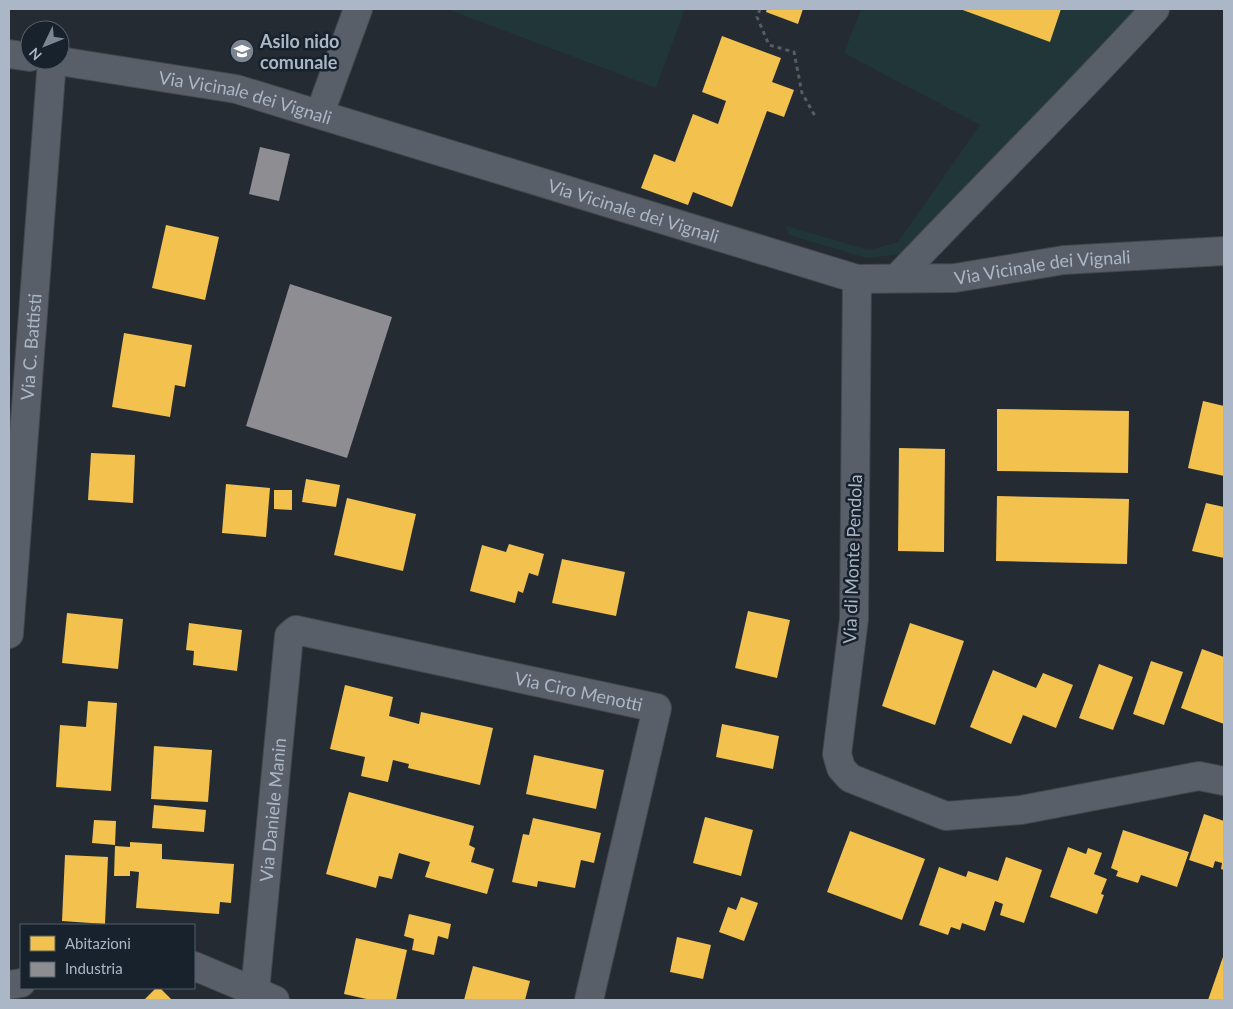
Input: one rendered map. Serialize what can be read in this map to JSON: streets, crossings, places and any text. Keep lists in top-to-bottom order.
{
  "streets": {
    "street": [
      "Via Vicinale dei Vignali",
      "Via C. Battisti",
      "Via di Monte Pendola",
      "Via Ciro Menotti",
      "Via Daniele Manin"
    ]
  },
  "crossings": [
    ["Via Vicinale dei Vignali", "Via di Monte Pendola"],
    ["Via Ciro Menotti", "Via Daniele Manin"]
  ],
  "places": {
    "school or university": ["Asilo nido comunale"]
  },
  "legend": ["Abitazioni", "Industria"],
  "north": "bottom left"
}
